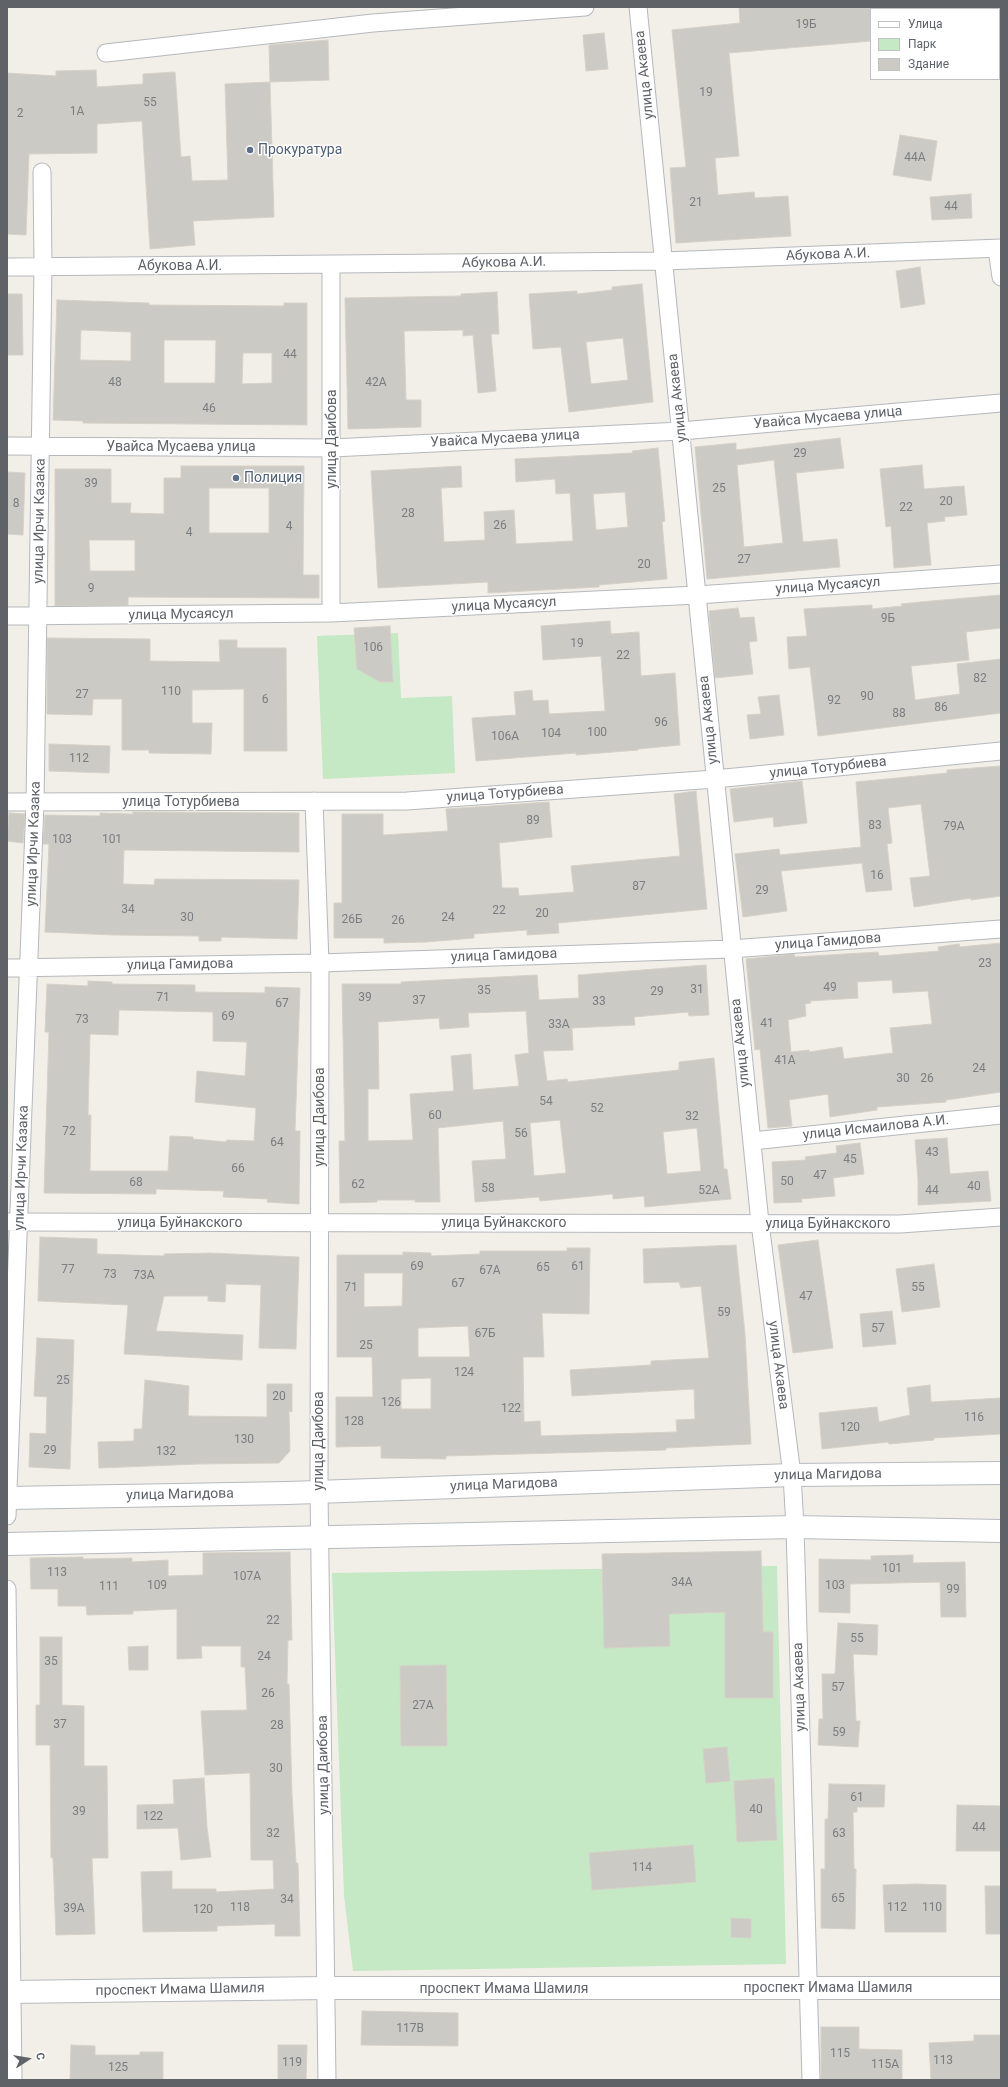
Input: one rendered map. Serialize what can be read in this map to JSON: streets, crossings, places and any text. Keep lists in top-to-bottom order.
{
  "streets": {
    "main road": ["улица Магидова", "проспект Имама Шамиля"],
    "street": [
      "улица Акаева",
      "Абукова А.И.",
      "Увайса Мусаева улица",
      "улица Даибова",
      "улица Ирчи Казака",
      "улица Мусаясул",
      "улица Тотурбиева",
      "улица Гамидова",
      "улица Исмаилова А.И.",
      "улица Буйнакского"
    ]
  },
  "crossings": [
    ["улица Акаева", "Абукова А.И."],
    ["улица Акаева", "Увайса Мусаева улица"],
    ["улица Акаева", "улица Мусаясул"],
    ["улица Акаева", "улица Тотурбиева"],
    ["улица Акаева", "улица Гамидова"],
    ["улица Акаева", "улица Исмаилова А.И."],
    ["улица Акаева", "улица Буйнакского"],
    ["улица Акаева", "улица Магидова"],
    ["улица Акаева", "проспект Имама Шамиля"],
    ["Абукова А.И.", "улица Даибова"],
    ["Абукова А.И.", "улица Ирчи Казака"],
    ["Увайса Мусаева улица", "улица Даибова"],
    ["Увайса Мусаева улица", "улица Ирчи Казака"],
    ["улица Даибова", "улица Мусаясул"],
    ["улица Даибова", "улица Тотурбиева"],
    ["улица Даибова", "улица Гамидова"],
    ["улица Даибова", "улица Буйнакского"],
    ["улица Даибова", "улица Магидова"],
    ["улица Даибова", "проспект Имама Шамиля"],
    ["улица Ирчи Казака", "улица Мусаясул"],
    ["улица Ирчи Казака", "улица Тотурбиева"],
    ["улица Ирчи Казака", "улица Гамидова"],
    ["улица Ирчи Казака", "улица Буйнакского"],
    ["улица Ирчи Казака", "улица Магидова"]
  ],
  "places": ["Прокуратура", "Полиция"],
  "house_numbers": [
    "19Б",
    "19",
    "55",
    "1А",
    "2",
    "44А",
    "21",
    "44",
    "44",
    "48",
    "42А",
    "46",
    "29",
    "39",
    "25",
    "20",
    "8",
    "22",
    "28",
    "26",
    "4",
    "4",
    "27",
    "20",
    "9",
    "9Б",
    "19",
    "106",
    "22",
    "82",
    "110",
    "27",
    "90",
    "6",
    "92",
    "86",
    "88",
    "96",
    "100",
    "104",
    "106А",
    "112",
    "89",
    "83",
    "79А",
    "103",
    "101",
    "16",
    "87",
    "29",
    "34",
    "22",
    "20",
    "30",
    "24",
    "26Б",
    "26",
    "23",
    "49",
    "31",
    "35",
    "29",
    "71",
    "39",
    "37",
    "33",
    "67",
    "69",
    "73",
    "41",
    "33А",
    "41А",
    "24",
    "30",
    "26",
    "54",
    "52",
    "60",
    "32",
    "72",
    "56",
    "64",
    "43",
    "45",
    "66",
    "47",
    "50",
    "68",
    "62",
    "40",
    "58",
    "52А",
    "44",
    "69",
    "61",
    "65",
    "77",
    "67А",
    "73",
    "73А",
    "67",
    "71",
    "55",
    "47",
    "59",
    "57",
    "67Б",
    "25",
    "124",
    "25",
    "20",
    "126",
    "122",
    "116",
    "128",
    "120",
    "130",
    "29",
    "132",
    "101",
    "113",
    "107А",
    "34А",
    "109",
    "103",
    "111",
    "99",
    "22",
    "55",
    "24",
    "35",
    "57",
    "26",
    "27А",
    "37",
    "28",
    "59",
    "30",
    "61",
    "40",
    "39",
    "122",
    "44",
    "32",
    "63",
    "114",
    "65",
    "34",
    "118",
    "112",
    "110",
    "39А",
    "120",
    "117В",
    "115",
    "113",
    "119",
    "115А",
    "125"
  ],
  "legend": ["Улица", "Парк", "Здание"],
  "north": "right"
}
